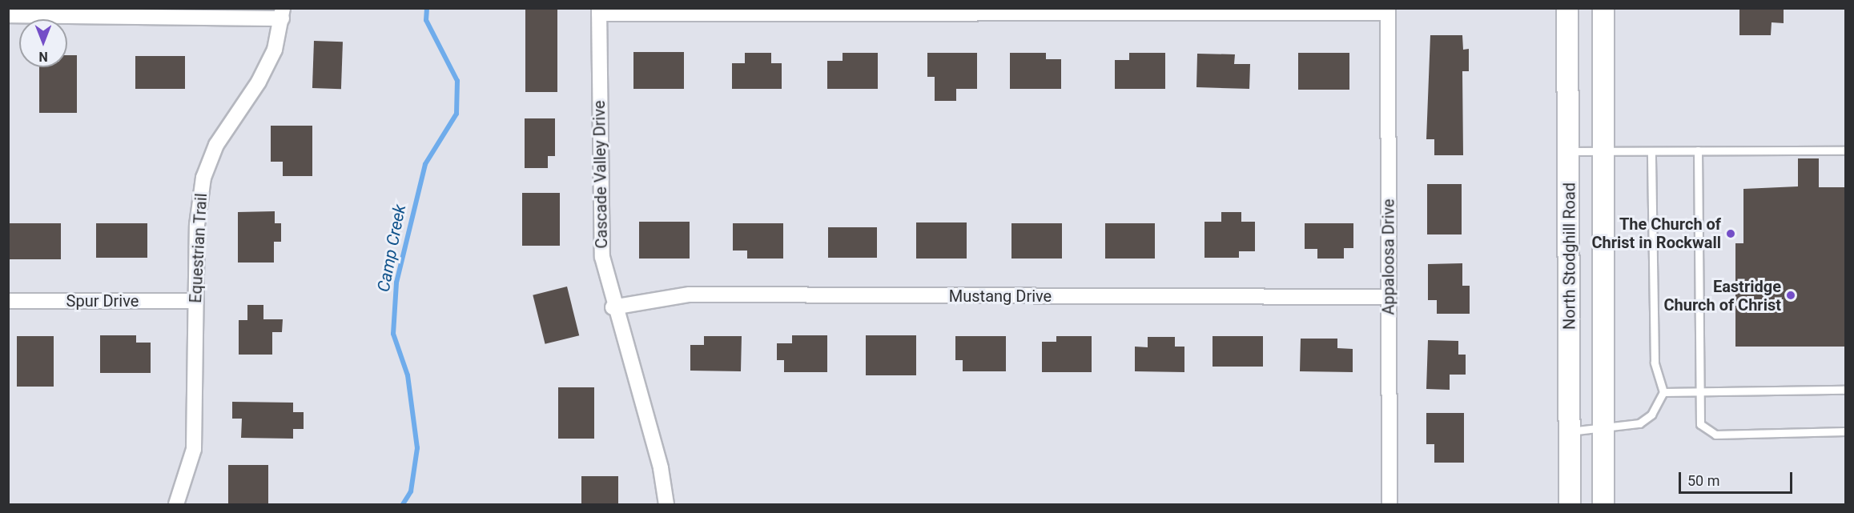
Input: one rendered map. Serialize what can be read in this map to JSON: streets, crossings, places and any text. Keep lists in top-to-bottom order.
{
  "streets": {
    "main road": ["North Stodghill Road"],
    "street": [
      "Cascade Valley Drive",
      "Equestrian Trail",
      "Appaloosa Drive",
      "Mustang Drive",
      "Spur Drive"
    ]
  },
  "crossings": [
    ["Cascade Valley Drive", "Mustang Drive"],
    ["Equestrian Trail", "Spur Drive"],
    ["Appaloosa Drive", "Mustang Drive"]
  ],
  "water": ["Camp Creek"],
  "places": ["The Church of Christ in Rockwall", "Eastridge Church of Christ"],
  "scale_bar": "50 m",
  "north": "bottom"
}
